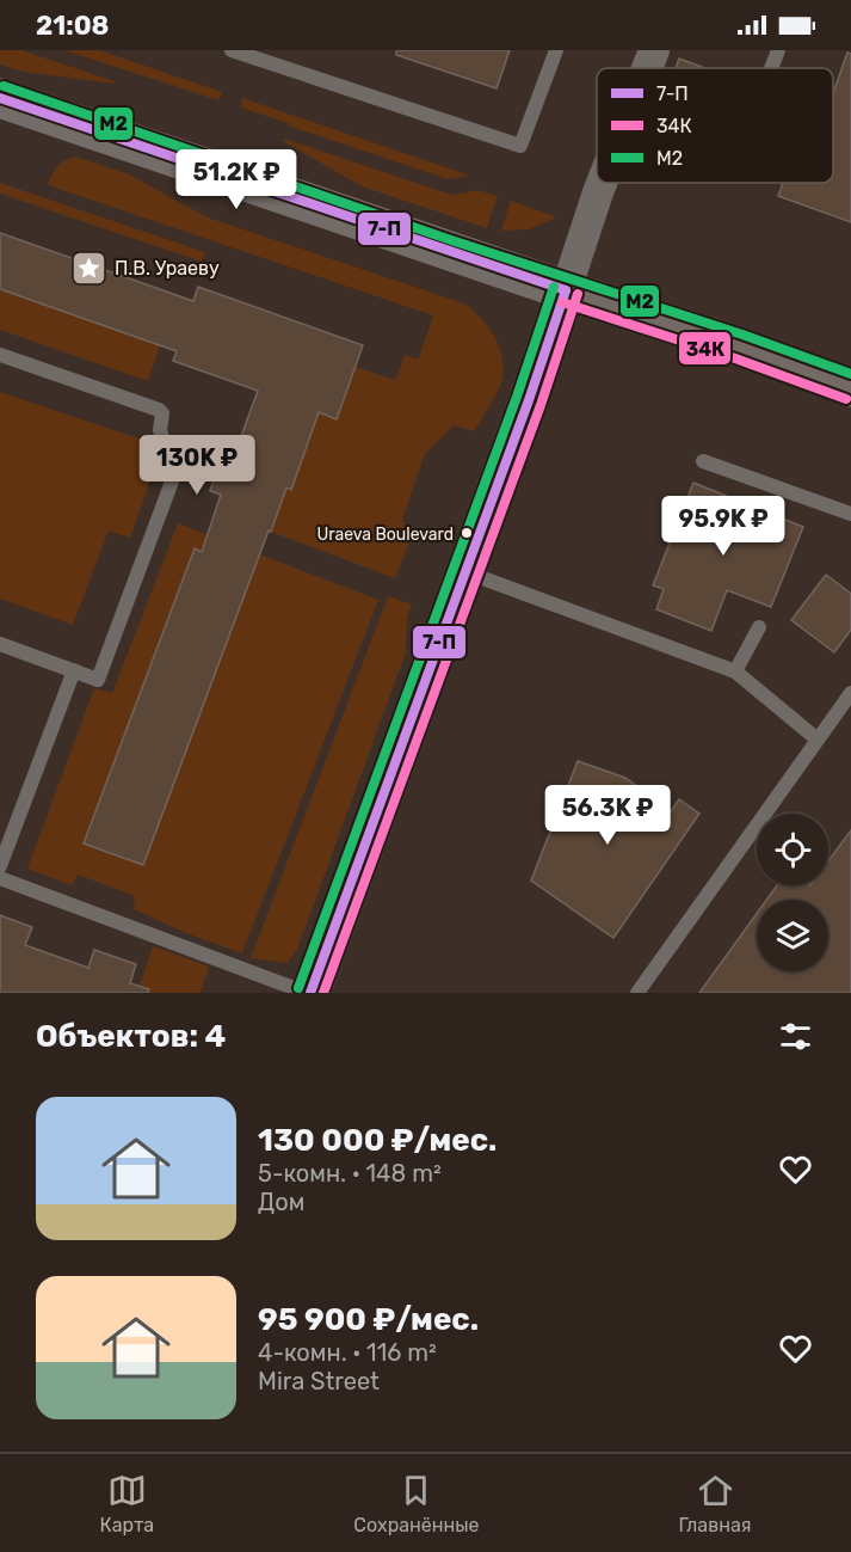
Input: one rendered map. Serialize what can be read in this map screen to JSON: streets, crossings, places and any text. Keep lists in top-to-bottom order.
{
  "places": {
    "place": ["П.В. Ураеву"],
    "other": ["Uraeva Boulevard"]
  },
  "lines": ["transit line М2", "transit line 7-П", "transit line 34К"],
  "legend": ["7-П", "34К", "М2"],
  "page": {
    "status": "21:08",
    "price": [
      "51.2K ₽",
      "130K ₽",
      "95.9K ₽",
      "56.3K ₽"
    ],
    "heading": "Объектов: 4",
    "list": [
      {
        "name": "130 000 ₽/мес.",
        "note": "5-комн. · 148 m² · Дом"
      },
      {
        "name": "95 900 ₽/мес.",
        "note": "4-комн. · 116 m² · Mira Street"
      }
    ],
    "tabs": ["Карта", "Сохранённые", "Главная"]
  }
}
